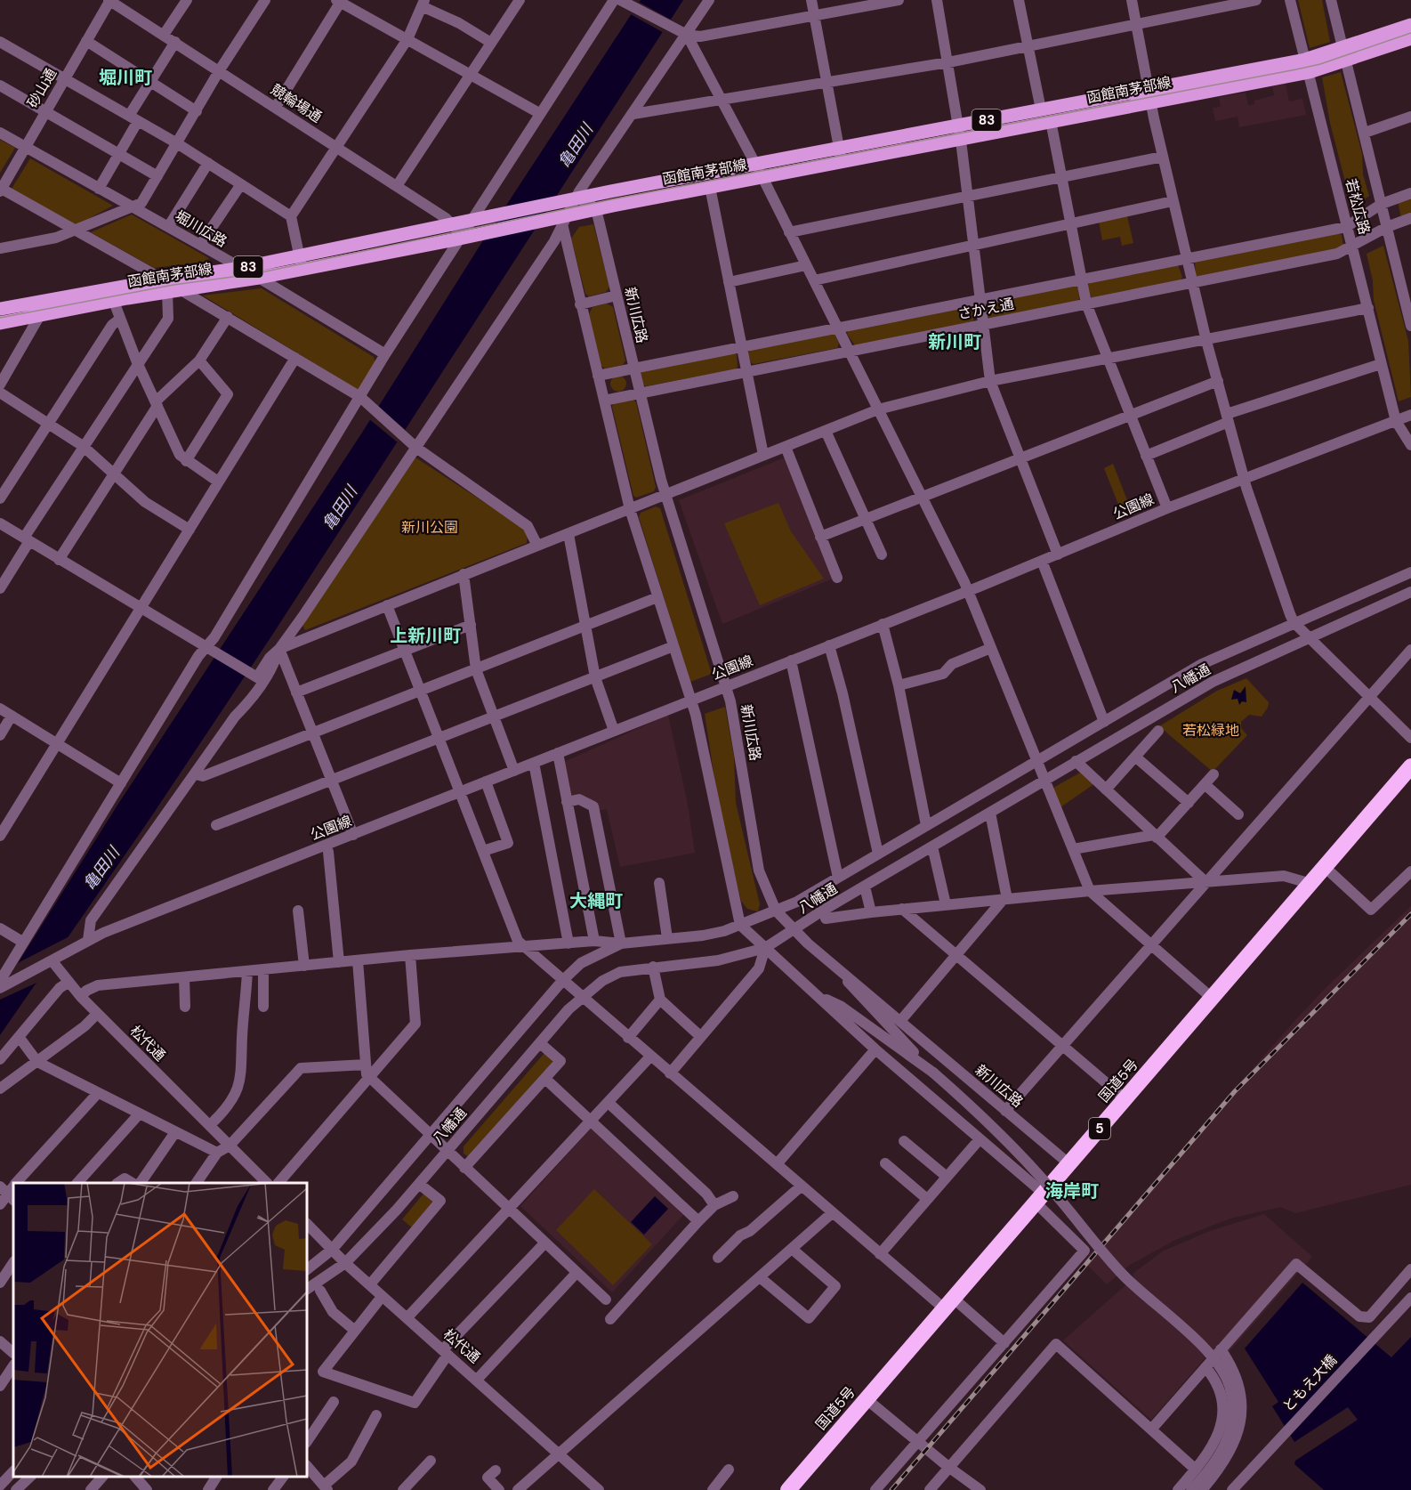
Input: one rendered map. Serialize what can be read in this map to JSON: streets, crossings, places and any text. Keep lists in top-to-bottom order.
{
  "streets": {
    "highway": ["国道5号", "5"],
    "main road": ["函館南茅部線", "83"],
    "street": [
      "砂山通",
      "競輪場通",
      "若松広路",
      "堀川広路",
      "さかえ通",
      "新川広路",
      "公園線",
      "八幡通",
      "松代通",
      "ともえ大橋"
    ]
  },
  "crossings": [
    ["砂山通", "競輪場通"],
    ["砂山通", "堀川広路"],
    ["函館南茅部線", "83"],
    ["函館南茅部線", "若松広路"],
    ["函館南茅部線", "堀川広路"],
    ["函館南茅部線", "新川広路"],
    ["競輪場通", "83"],
    ["83", "堀川広路"],
    ["若松広路", "さかえ通"],
    ["若松広路", "公園線"],
    ["さかえ通", "新川広路"],
    ["新川広路", "公園線"],
    ["新川広路", "八幡通"],
    ["新川広路", "国道5号"],
    ["公園線", "松代通"],
    ["八幡通", "松代通"]
  ],
  "districts": [
    "堀川町",
    "新川町",
    "上新川町",
    "大縄町",
    "海岸町"
  ],
  "water": ["亀田川"],
  "parks": ["新川公園", "若松緑地"]
}
